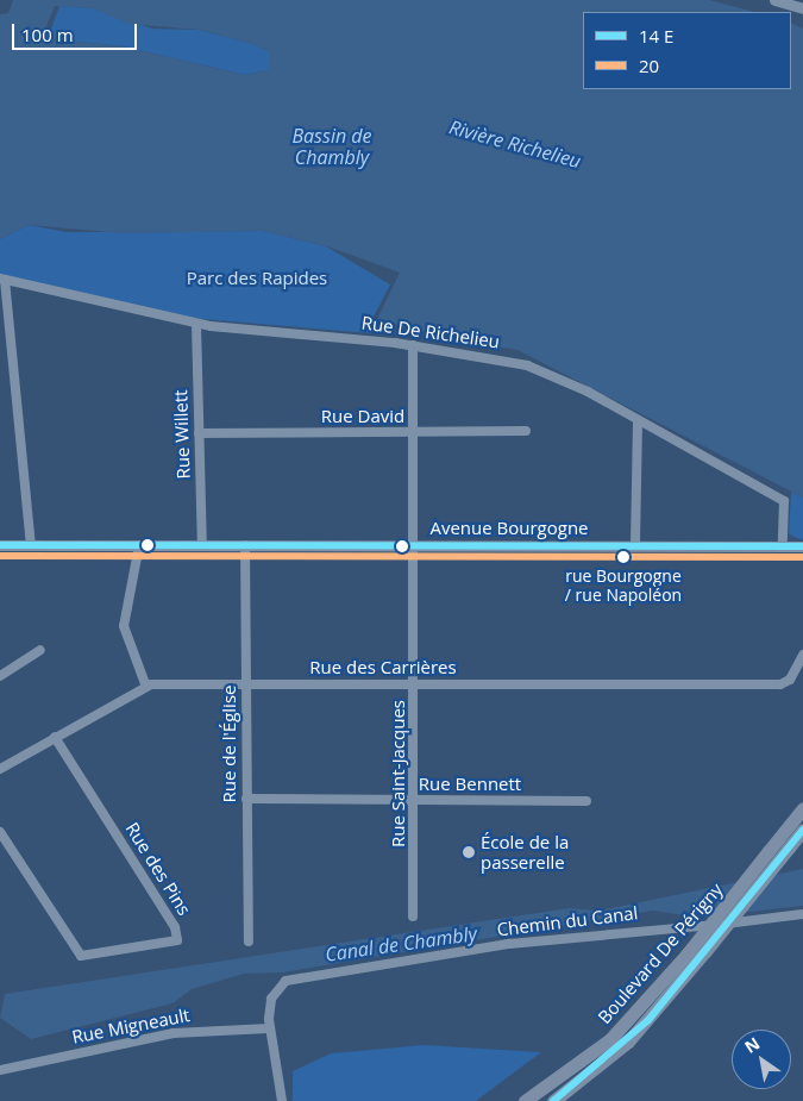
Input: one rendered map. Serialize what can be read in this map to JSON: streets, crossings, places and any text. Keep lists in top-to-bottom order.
{
  "streets": {
    "main road": ["Boulevard De Périgny"],
    "street": [
      "Rue De Richelieu",
      "Rue David",
      "Rue Willett",
      "Avenue Bourgogne",
      "Rue des Carrières",
      "Rue de l'Église",
      "Rue Saint-Jacques",
      "Rue Bennett",
      "Rue des Pins",
      "Chemin du Canal",
      "Rue Migneault"
    ]
  },
  "crossings": [
    ["Rue De Richelieu", "Rue Willett"],
    ["Rue De Richelieu", "Avenue Bourgogne"],
    ["Rue De Richelieu", "Rue Saint-Jacques"],
    ["Rue David", "Rue Willett"],
    ["Rue David", "Rue Saint-Jacques"],
    ["Rue Willett", "Avenue Bourgogne"],
    ["Avenue Bourgogne", "Rue de l'Église"],
    ["Avenue Bourgogne", "Rue Saint-Jacques"],
    ["Rue des Carrières", "Rue de l'Église"],
    ["Rue des Carrières", "Rue Saint-Jacques"],
    ["Rue des Carrières", "Rue des Pins"],
    ["Rue de l'Église", "Rue Bennett"],
    ["Rue Saint-Jacques", "Rue Bennett"],
    ["Chemin du Canal", "Rue Migneault"]
  ],
  "water": ["Bassin de Chambly", "Rivière Richelieu", "Canal de Chambly"],
  "parks": ["Parc des Rapides"],
  "places": ["rue Bourgogne / rue Napoléon", "École de la passerelle"],
  "lines": ["transit line 20"],
  "legend": ["14 E", "20"],
  "scale_bar": "100 m",
  "north": "top left"
}
